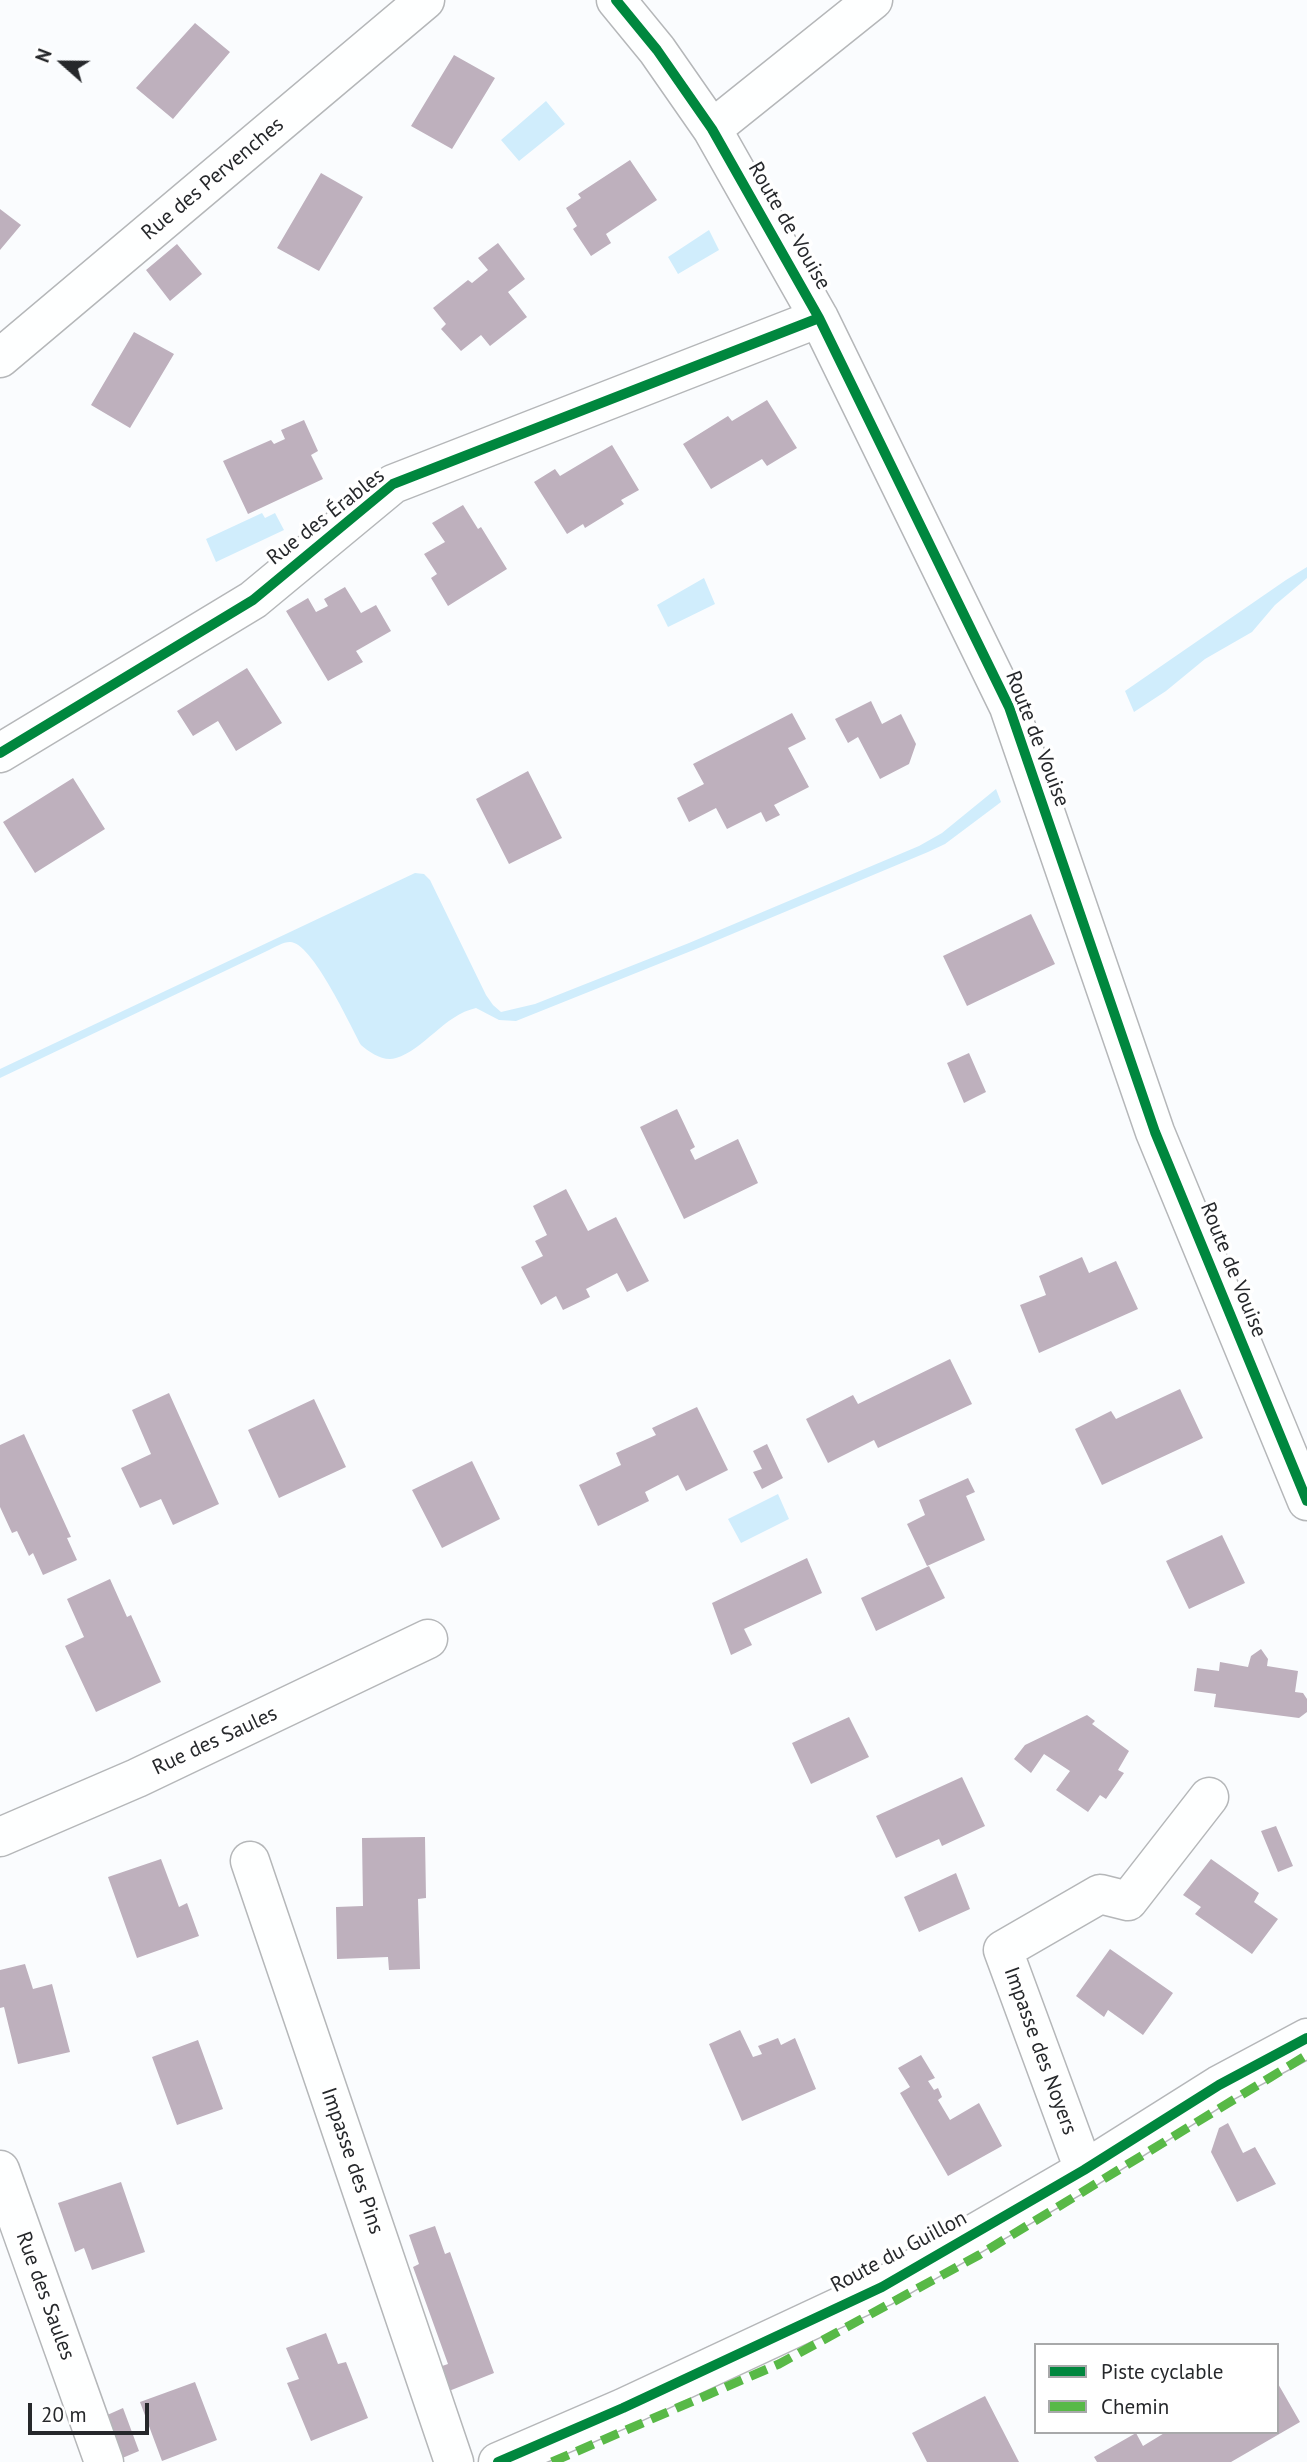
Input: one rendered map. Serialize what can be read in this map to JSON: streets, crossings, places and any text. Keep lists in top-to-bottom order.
{
  "streets": {
    "street": [
      "Rue des Pervenches",
      "Route de Vouise",
      "Rue des Érables",
      "Rue des Saules",
      "Impasse des Noyers",
      "Impasse des Pins",
      "Route du Guillon"
    ]
  },
  "crossings": [
    ["Route de Vouise", "Rue des Érables"],
    ["Impasse des Noyers", "Route du Guillon"]
  ],
  "legend": ["Piste cyclable", "Chemin"],
  "scale_bar": "20 m",
  "north": "left"
}
